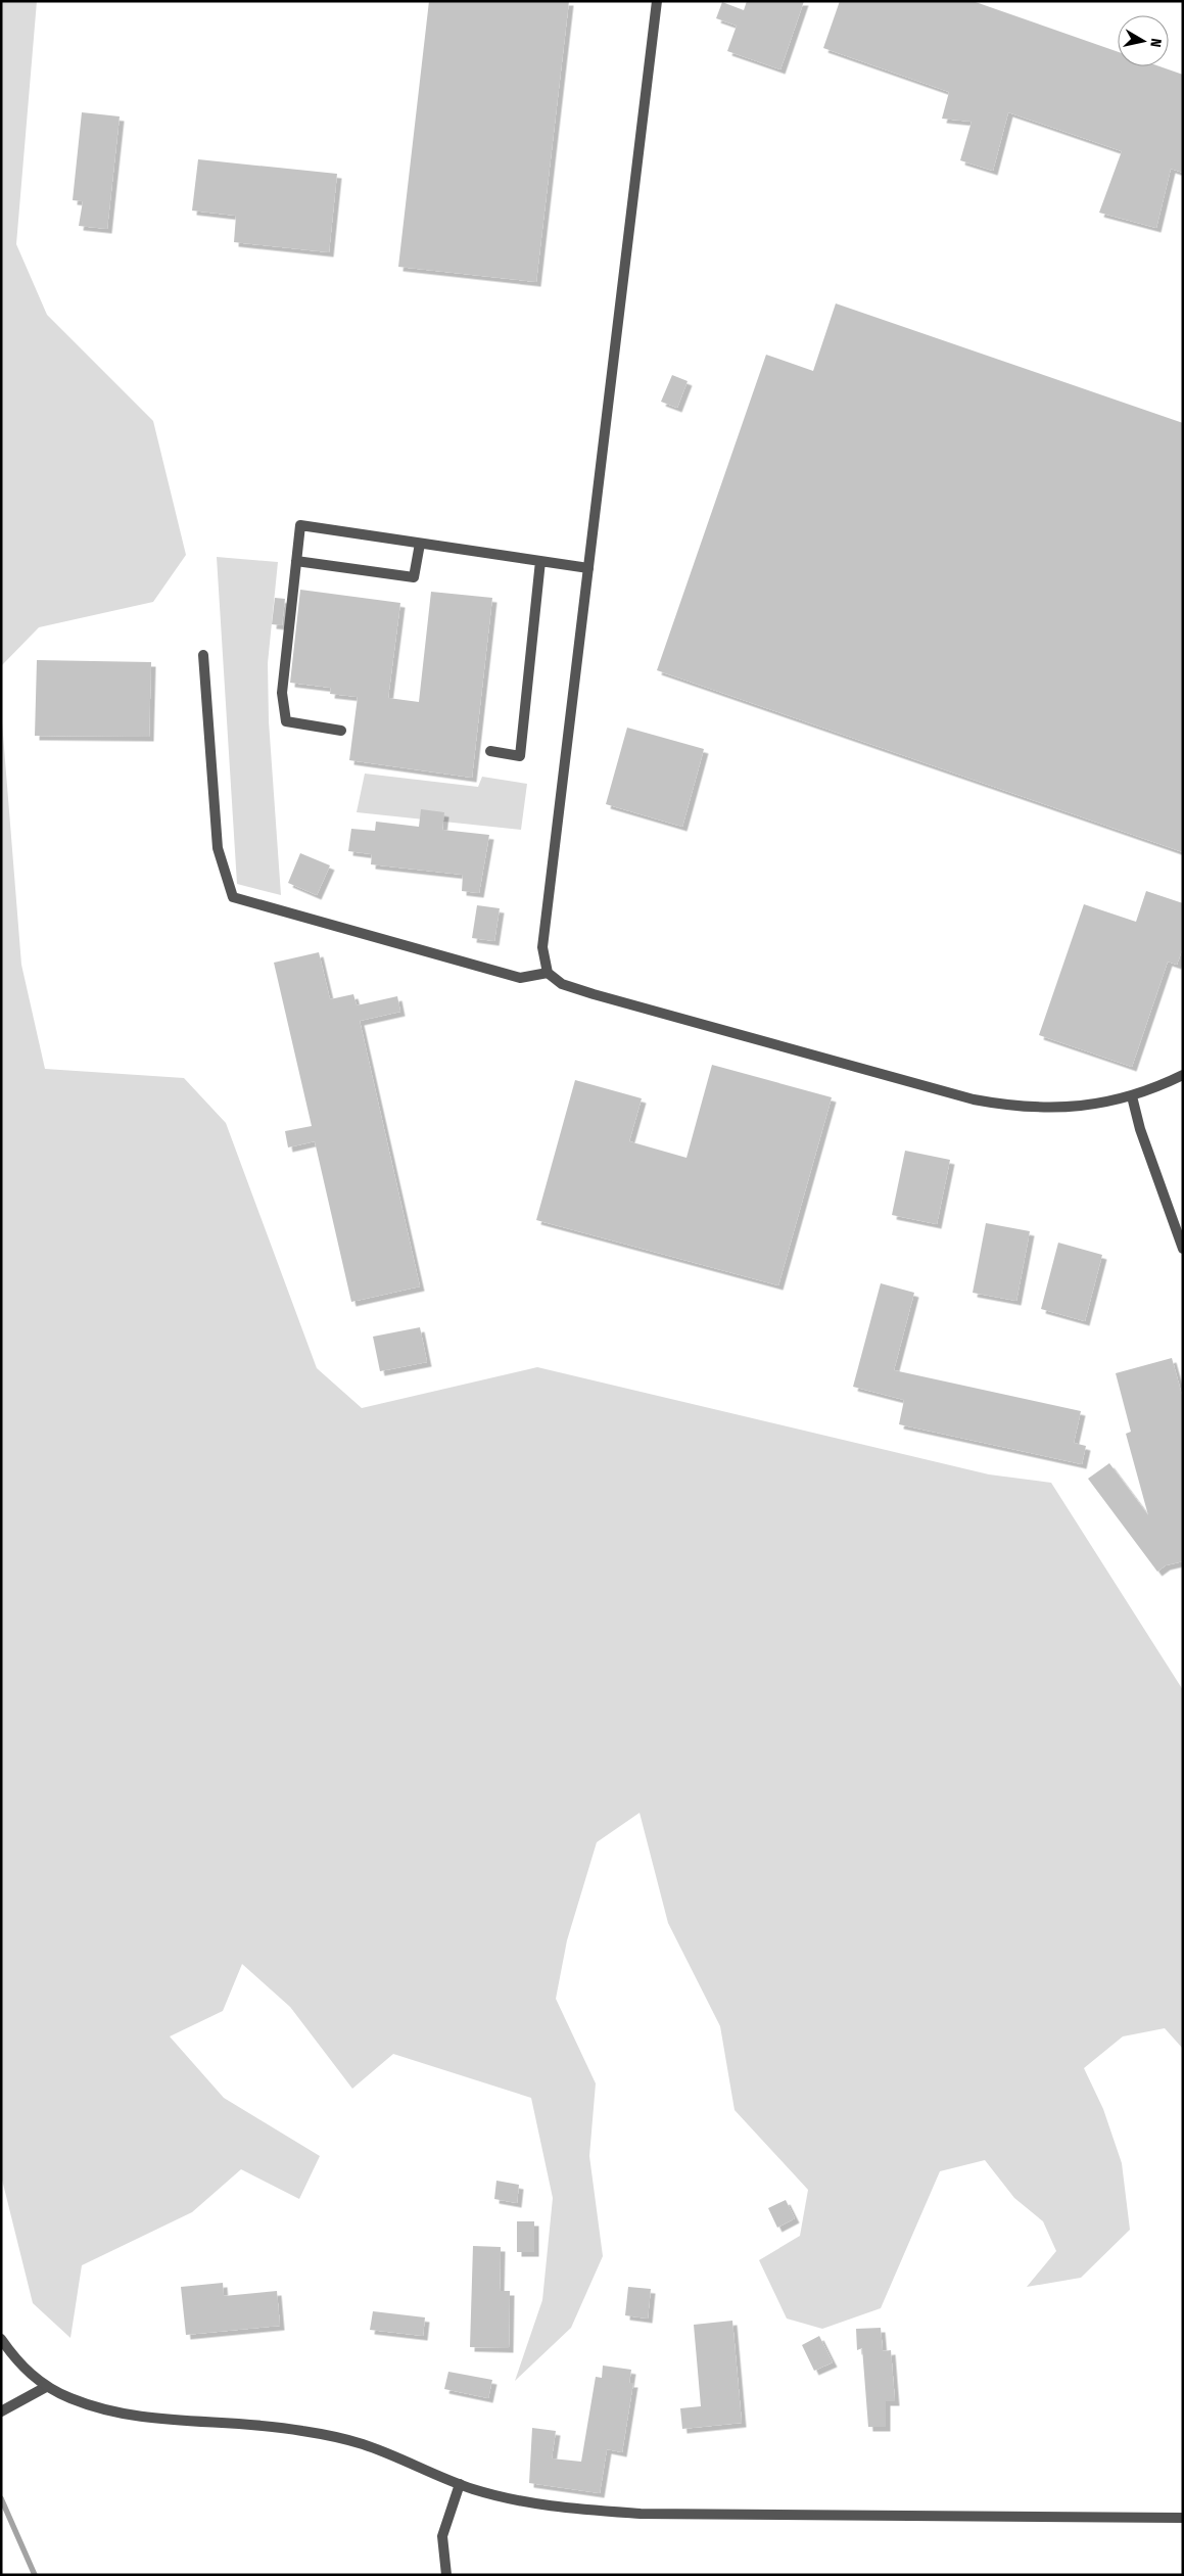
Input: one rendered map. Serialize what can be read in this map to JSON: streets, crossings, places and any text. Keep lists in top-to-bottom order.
{
  "north": "right"
}
